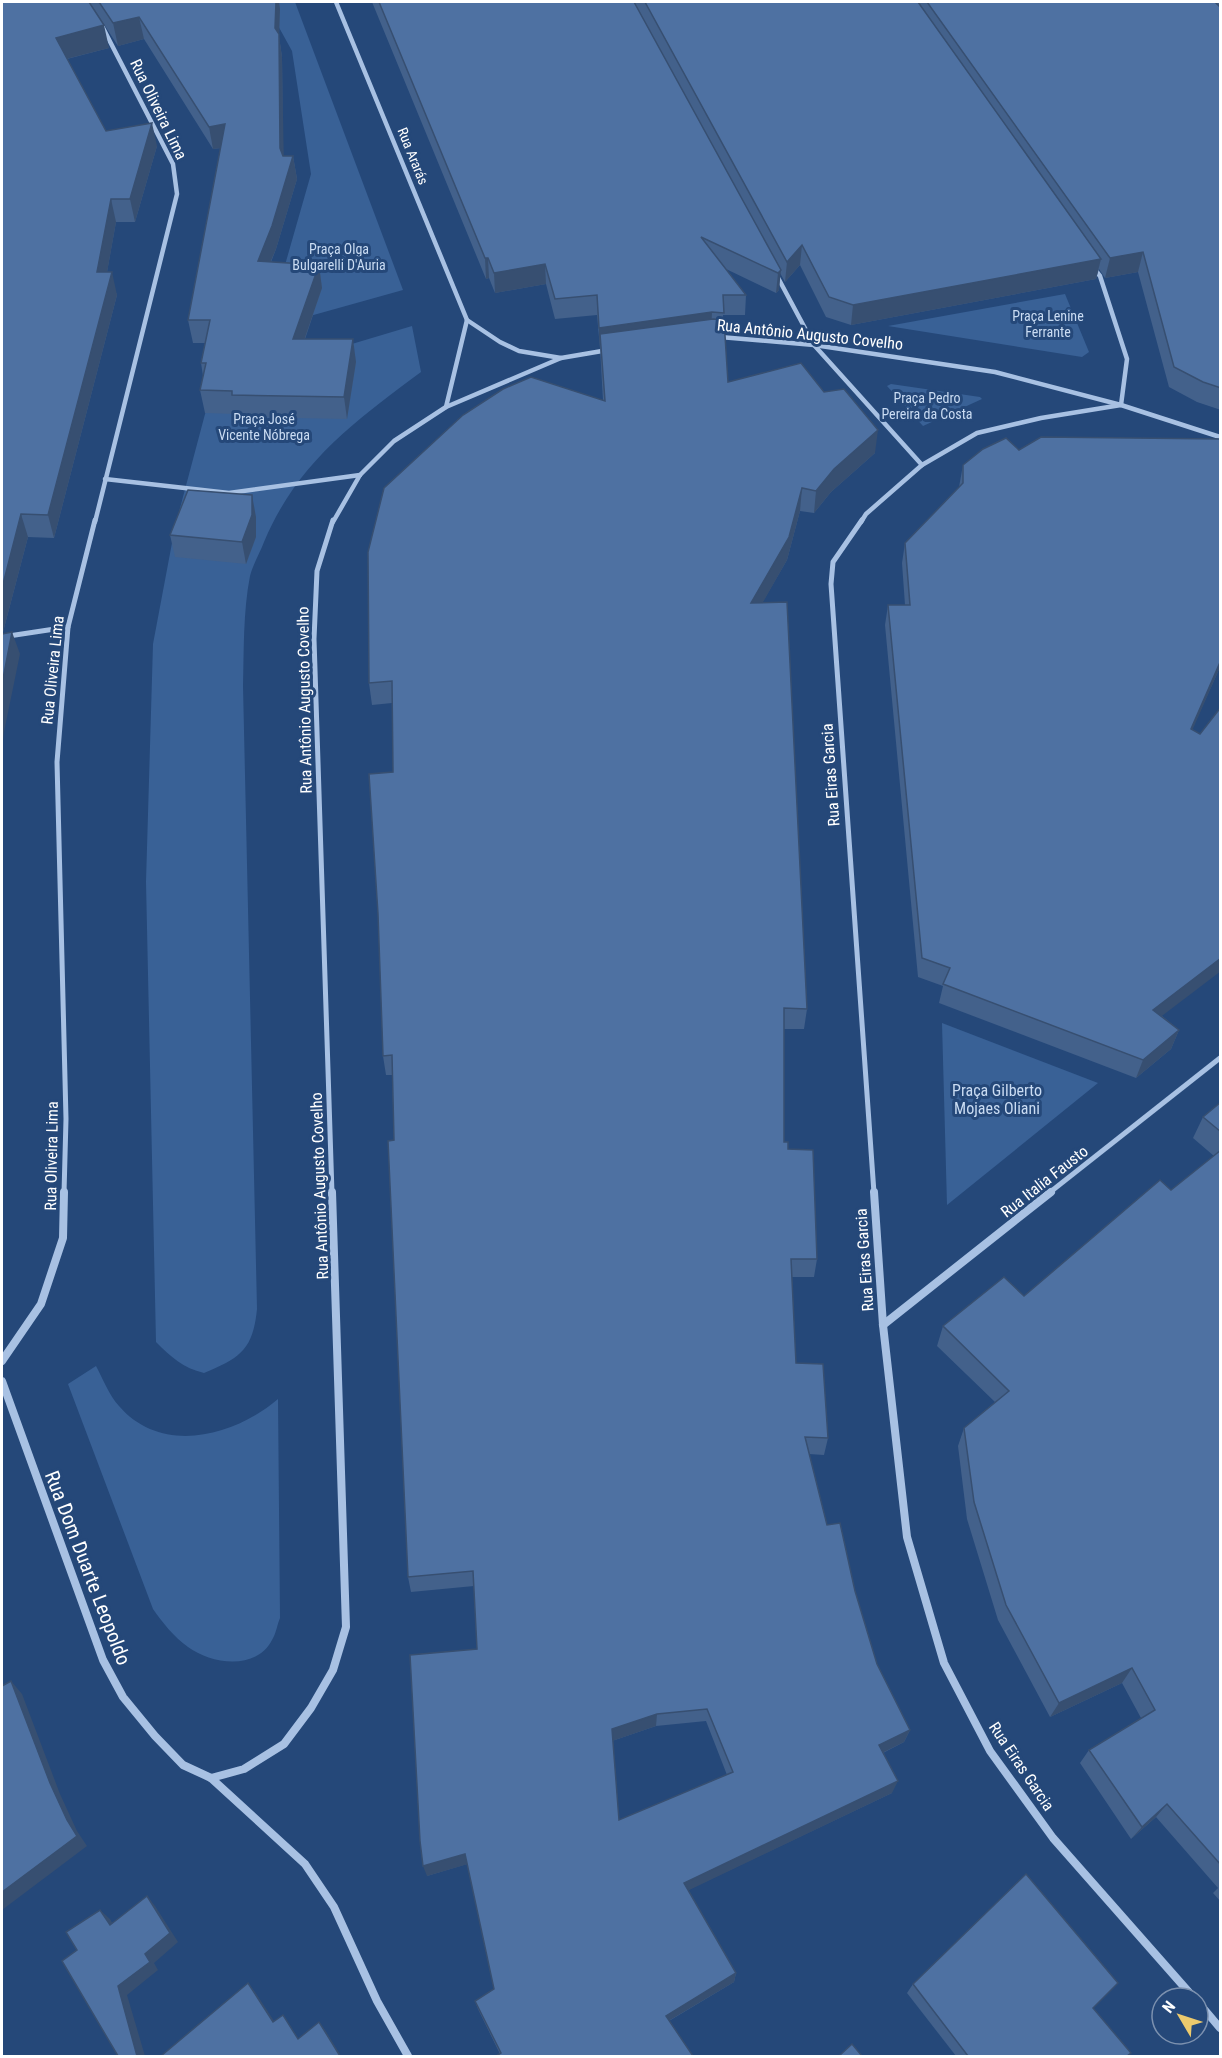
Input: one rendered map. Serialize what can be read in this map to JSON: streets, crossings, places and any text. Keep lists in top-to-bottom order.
{
  "streets": {
    "street": [
      "Rua Oliveira Lima",
      "Rua Ararás",
      "Rua Antônio Augusto Covelho",
      "Rua Eiras Garcia",
      "Rua Italia Fausto",
      "Rua Dom Duarte Leopoldo"
    ]
  },
  "crossings": [
    ["Rua Antônio Augusto Covelho", "Rua Eiras Garcia"],
    ["Rua Antônio Augusto Covelho", "Rua Dom Duarte Leopoldo"],
    ["Rua Eiras Garcia", "Rua Italia Fausto"]
  ],
  "parks": [
    "Praça Olga Bulgarelli D'Auria",
    "Praça Lenine Ferrante",
    "Praça Pedro Pereira da Costa",
    "Praça José Vicente Nóbrega",
    "Praça Gilberto Mojaes Oliani"
  ],
  "north": "top left"
}
